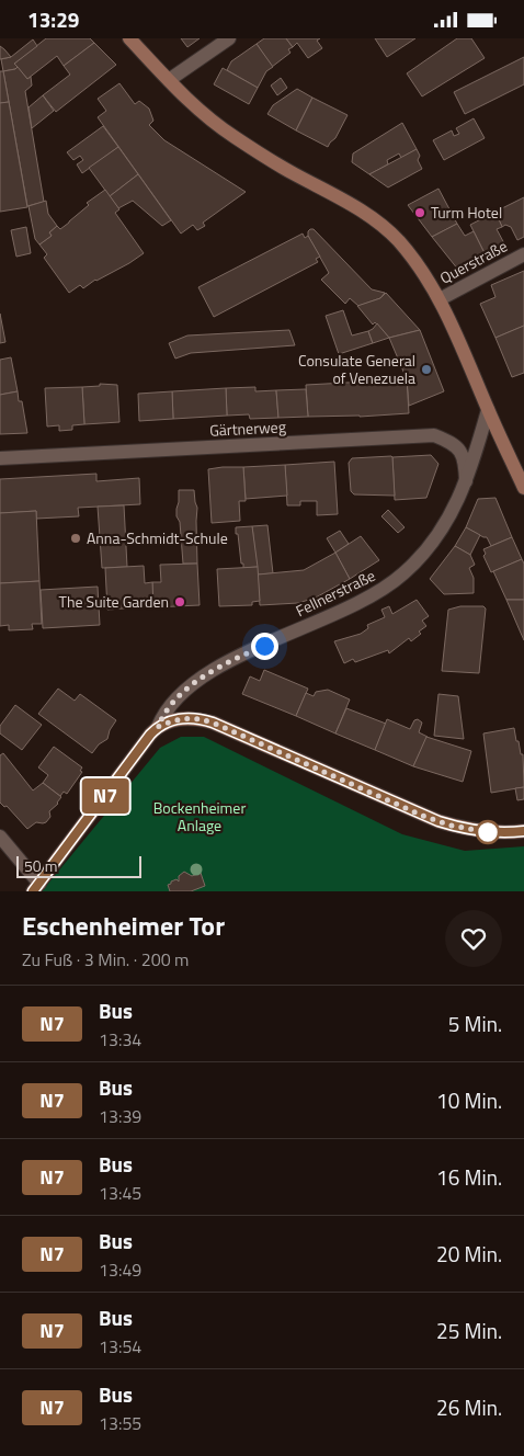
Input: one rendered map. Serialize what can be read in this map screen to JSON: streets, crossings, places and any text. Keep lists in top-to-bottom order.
{
  "streets": {
    "street": ["Querstraße", "Gärtnerweg", "Fellnerstraße"]
  },
  "crossings": [
    ["Gärtnerweg", "Fellnerstraße"]
  ],
  "parks": ["Bockenheimer Anlage"],
  "places": [
    "Turm Hotel",
    "Consulate General of Venezuela",
    "Anna-Schmidt-Schule",
    "The Suite Garden"
  ],
  "lines": ["bus line N7"],
  "scale_bar": "50 m",
  "page": {
    "status": "13:29",
    "on_map": "N7",
    "scale": "50 m",
    "heading": ["Eschenheimer Tor", "Zu Fuß · 3 Min. · 200 m"],
    "list": [
      {
        "mark": "N7",
        "name": "Bus",
        "note": "13:34",
        "value": "5 Min."
      },
      {
        "mark": "N7",
        "name": "Bus",
        "note": "13:39",
        "value": "10 Min."
      },
      {
        "mark": "N7",
        "name": "Bus",
        "note": "13:45",
        "value": "16 Min."
      },
      {
        "mark": "N7",
        "name": "Bus",
        "note": "13:49",
        "value": "20 Min."
      },
      {
        "mark": "N7",
        "name": "Bus",
        "note": "13:54",
        "value": "25 Min."
      },
      {
        "mark": "N7",
        "name": "Bus",
        "note": "13:55",
        "value": "26 Min."
      }
    ]
  }
}
